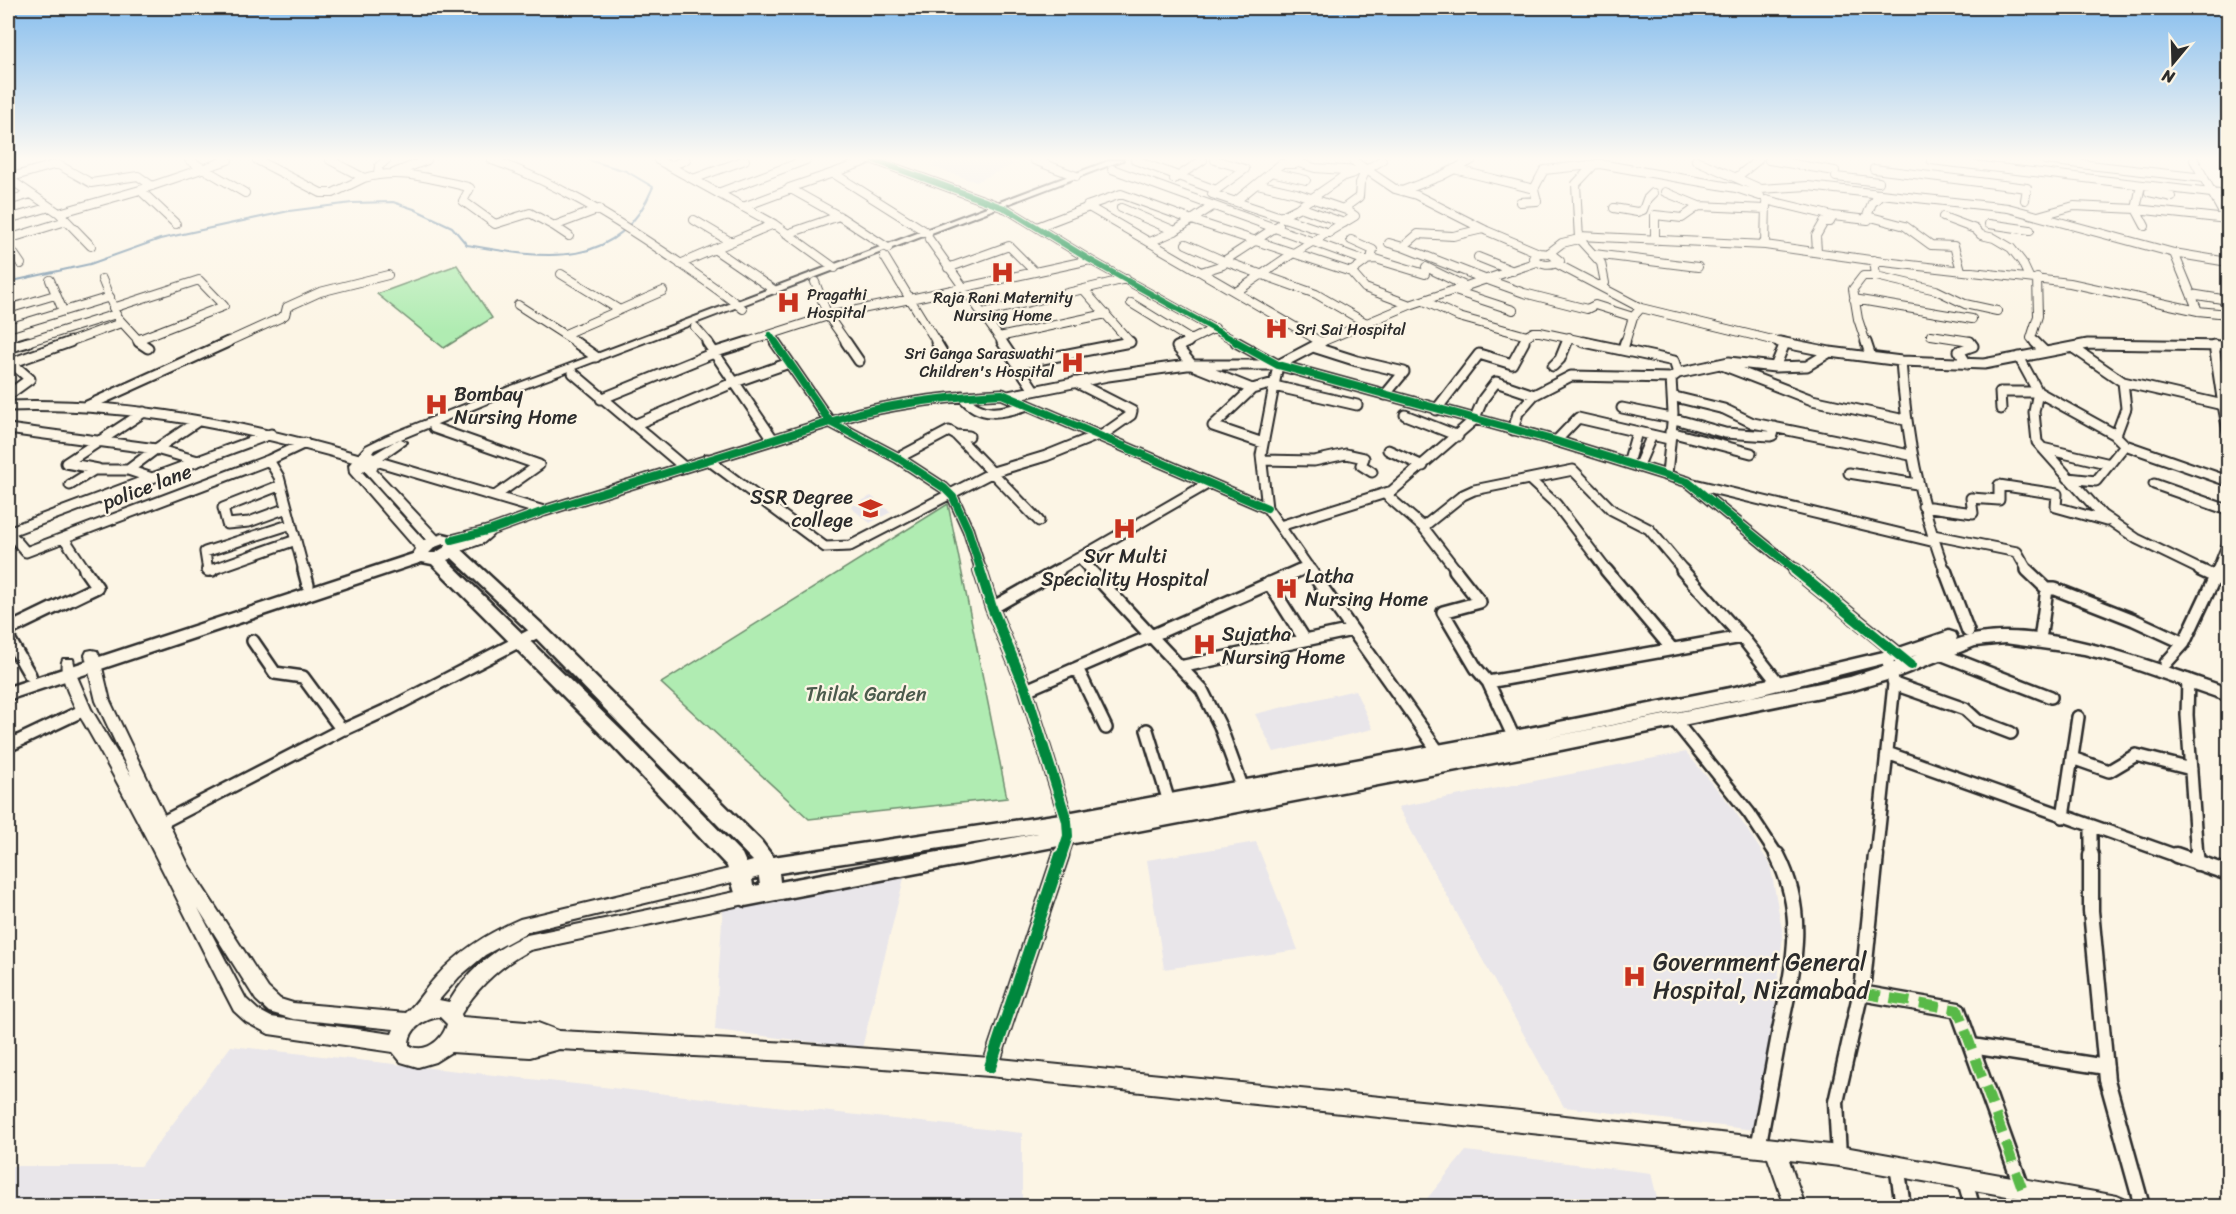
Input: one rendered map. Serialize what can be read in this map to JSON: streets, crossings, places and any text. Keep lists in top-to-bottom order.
{
  "streets": {
    "street": ["police lane"]
  },
  "parks": ["Thilak Garden"],
  "places": {
    "hospital": [
      "Raja Rani Maternity Nursing Home",
      "Pragathi Hospital",
      "Sri Sai Hospital",
      "Sri Ganga Saraswathi Children's Hospital",
      "Bombay Nursing Home",
      "Svr Multi Speciality Hospital",
      "Latha Nursing Home",
      "Sujatha Nursing Home",
      "Government General Hospital, Nizamabad"
    ],
    "school or university": ["SSR Degree college"]
  },
  "north": "bottom"
}
